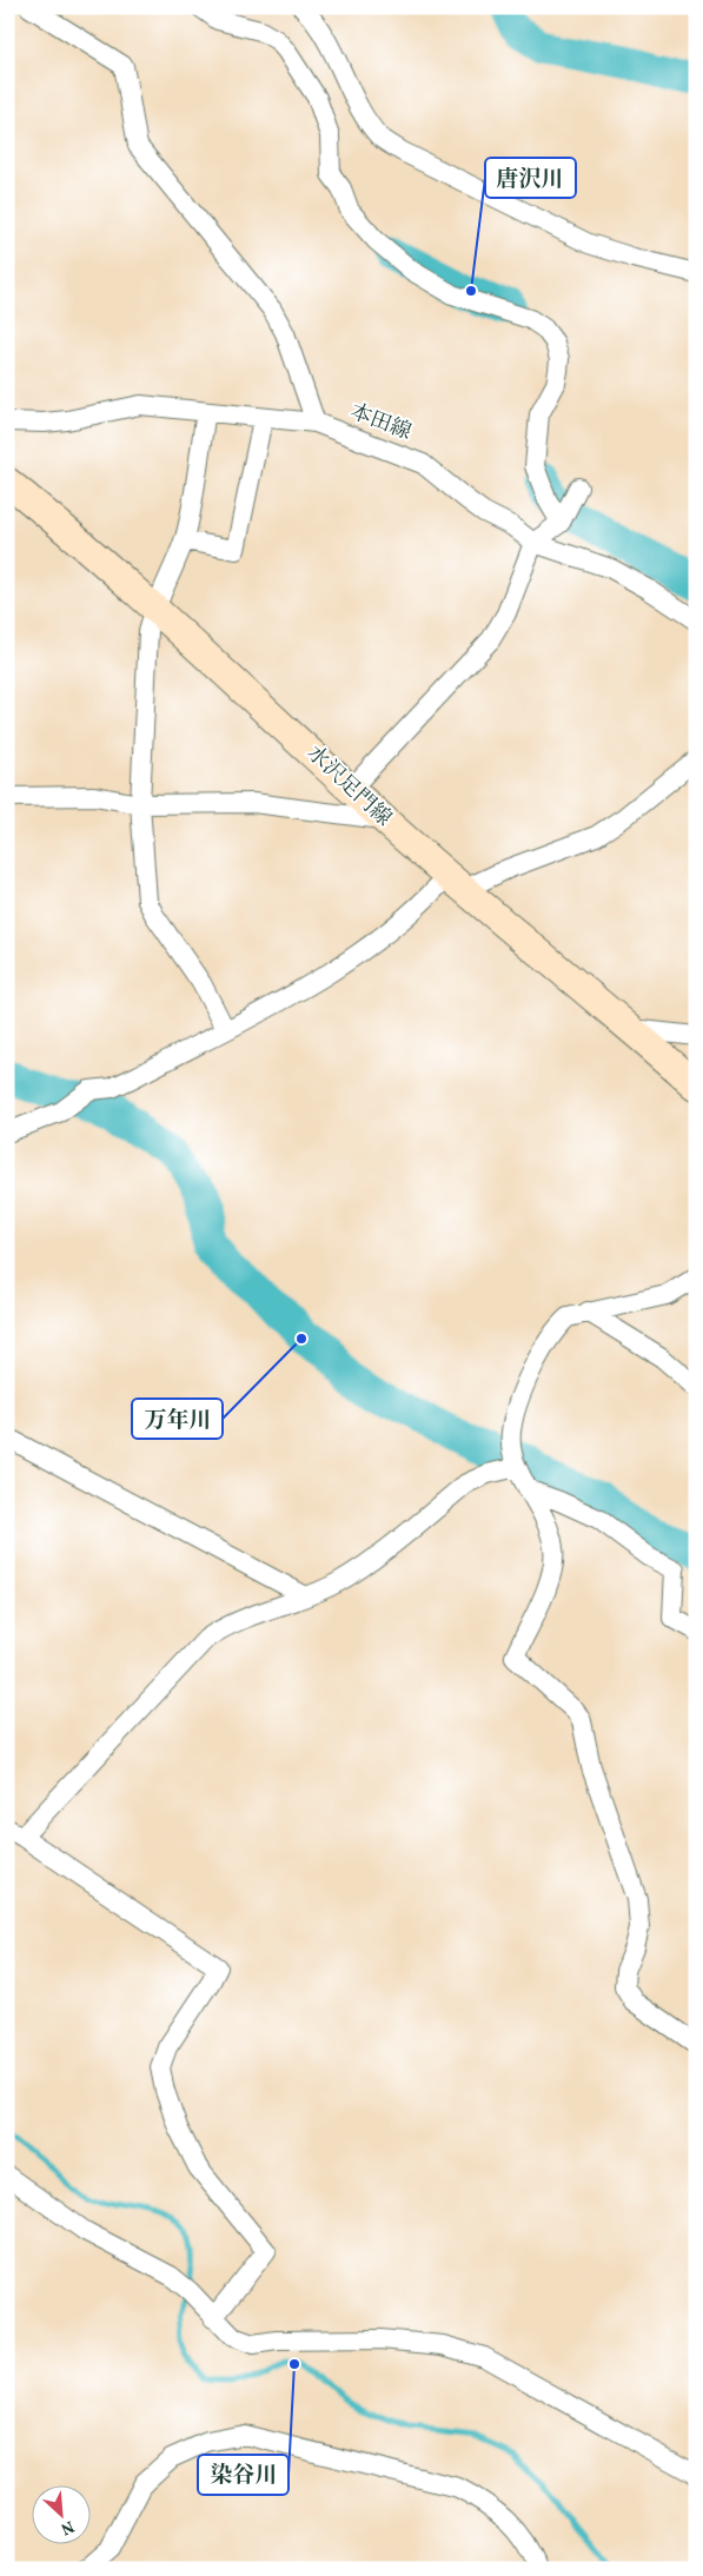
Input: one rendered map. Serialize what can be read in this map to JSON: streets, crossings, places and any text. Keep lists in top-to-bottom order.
{
  "streets": {
    "main road": ["水沢足門線"],
    "street": ["本田線"]
  },
  "places": ["唐沢川", "万年川", "染谷川"],
  "north": "bottom right"
}
